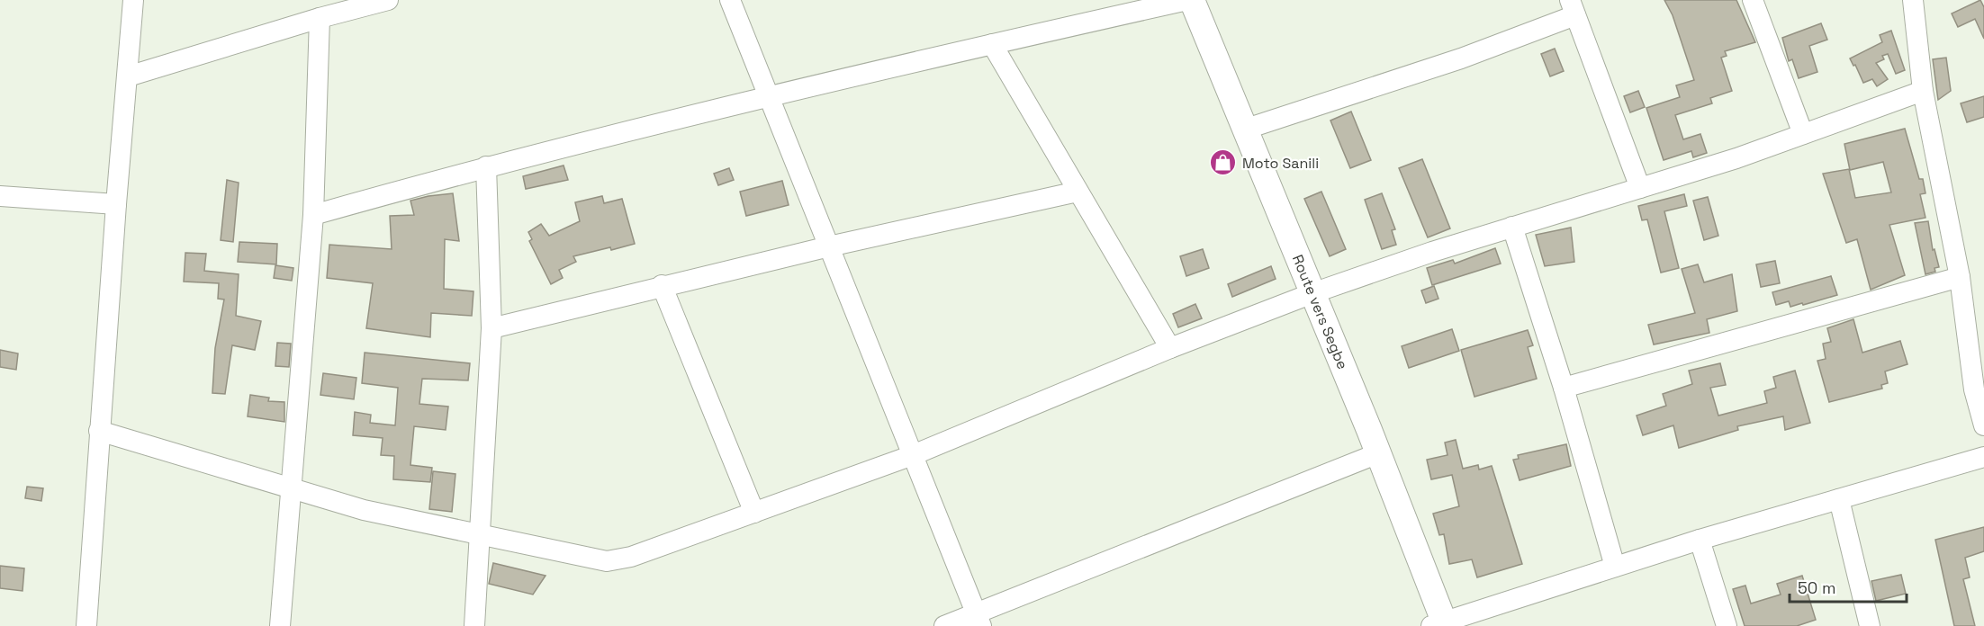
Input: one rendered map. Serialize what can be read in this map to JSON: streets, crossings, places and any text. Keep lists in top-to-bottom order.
{
  "streets": {
    "main road": ["Route vers Segbe"]
  },
  "places": {
    "shop": ["Moto Sanili"]
  },
  "scale_bar": "50 m"
}
